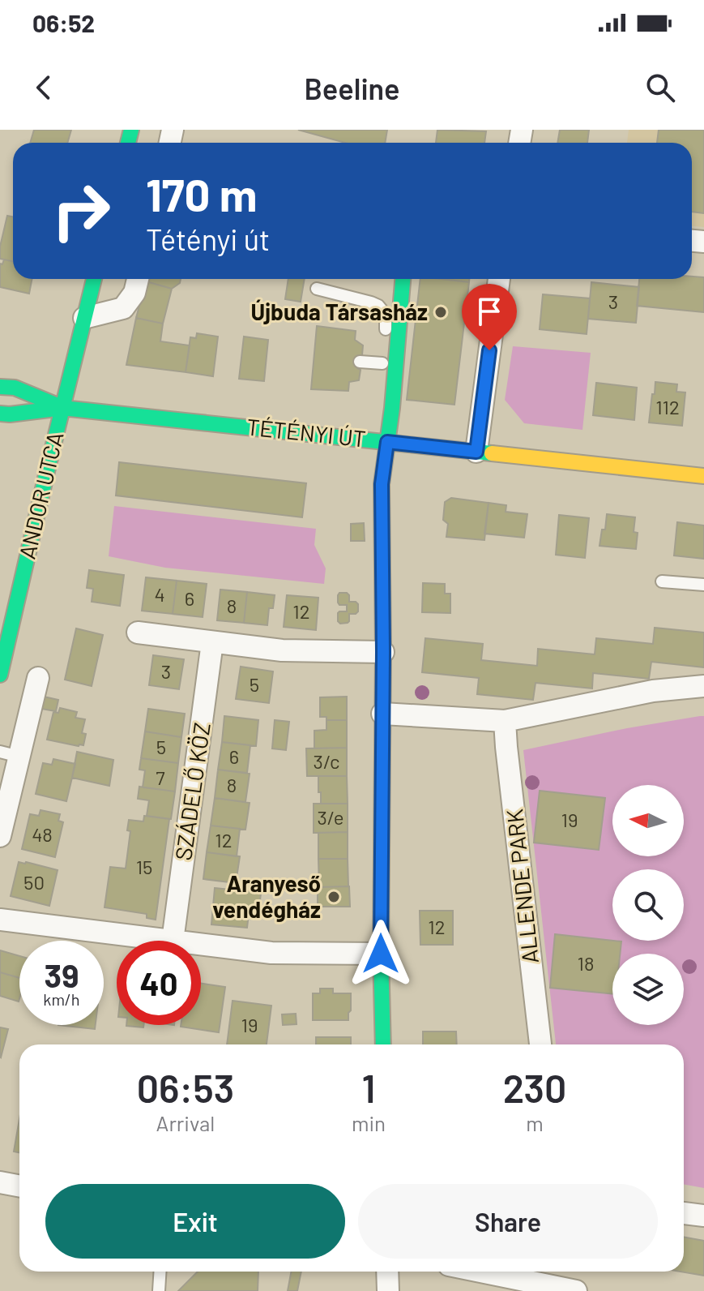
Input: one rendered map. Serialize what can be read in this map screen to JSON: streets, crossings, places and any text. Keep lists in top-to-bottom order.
{
  "streets": {
    "street": [
      "TÉTÉNYI ÚT",
      "ANDOR UTCA",
      "SZÁDELŐ KÖZ",
      "ALLENDE PARK"
    ]
  },
  "crossings": [
    ["TÉTÉNYI ÚT", "ANDOR UTCA"]
  ],
  "places": ["Újbuda Társasház", "Aranyeső vendégház"],
  "house_numbers": [
    "3",
    "112",
    "4",
    "6",
    "8",
    "12",
    "3",
    "5",
    "5",
    "6",
    "3/c",
    "7",
    "8",
    "3/e",
    "19",
    "48",
    "12",
    "15",
    "50",
    "12",
    "18",
    "19"
  ],
  "north": "left",
  "page": {
    "status": "06:52",
    "header": "Beeline",
    "turn": ["170 m", "Tétényi út"],
    "speed": "39 km/h",
    "limit": "40",
    "eta": [
      "06:53",
      "Arrival",
      "1",
      "min",
      "230",
      "m"
    ],
    "buttons": ["Exit", "Share"]
  }
}
